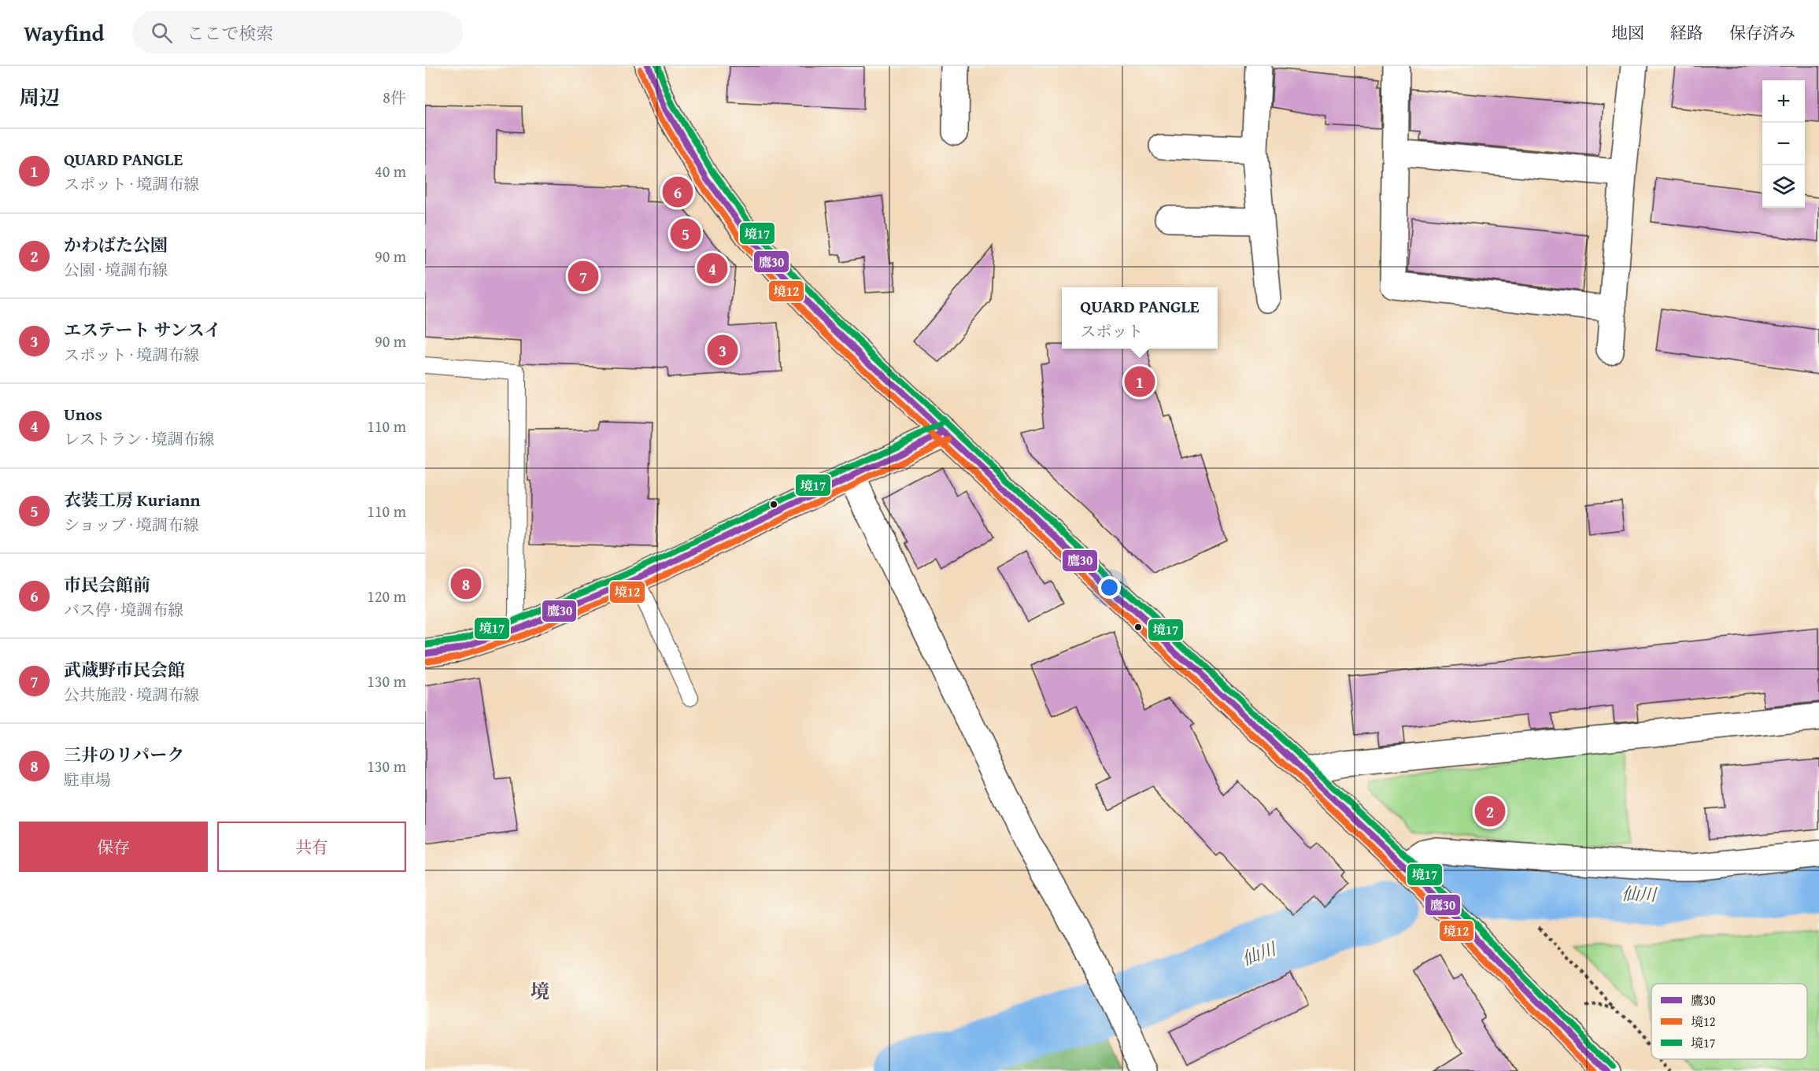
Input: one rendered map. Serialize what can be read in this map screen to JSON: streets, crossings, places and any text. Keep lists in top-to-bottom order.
{
  "districts": ["境"],
  "water": ["仙川"],
  "lines": ["transit line 鷹30", "transit line 境17", "transit line 境12"],
  "legend": ["鷹30", "境12", "境17"],
  "page": {
    "header": "Wayfind",
    "search": "ここで検索",
    "nav": ["地図", "経路", "保存済み"],
    "heading": ["周辺", "8件"],
    "map_buttons": ["+", "−"],
    "list": [
      {
        "mark": "1",
        "name": "QUARD PANGLE",
        "note": "スポット · 境調布線",
        "value": "40 m"
      },
      {
        "mark": "2",
        "name": "かわばた公園",
        "note": "公園 · 境調布線",
        "value": "90 m"
      },
      {
        "mark": "3",
        "name": "エステート サンスイ",
        "note": "スポット · 境調布線",
        "value": "90 m"
      },
      {
        "mark": "4",
        "name": "Unos",
        "note": "レストラン · 境調布線",
        "value": "110 m"
      },
      {
        "mark": "5",
        "name": "衣装工房 Kuriann",
        "note": "ショップ · 境調布線",
        "value": "110 m"
      },
      {
        "mark": "6",
        "name": "市民会館前",
        "note": "バス停 · 境調布線",
        "value": "120 m"
      },
      {
        "mark": "7",
        "name": "武蔵野市民会館",
        "note": "公共施設 · 境調布線",
        "value": "130 m"
      },
      {
        "mark": "8",
        "name": "三井のリパーク",
        "note": "駐車場",
        "value": "130 m"
      }
    ],
    "pins": [
      "6",
      "5",
      "4",
      "7",
      "3",
      "1",
      "8",
      "2"
    ],
    "popup": ["QUARD PANGLE", "スポット"],
    "buttons": ["保存", "共有"]
  }
}
